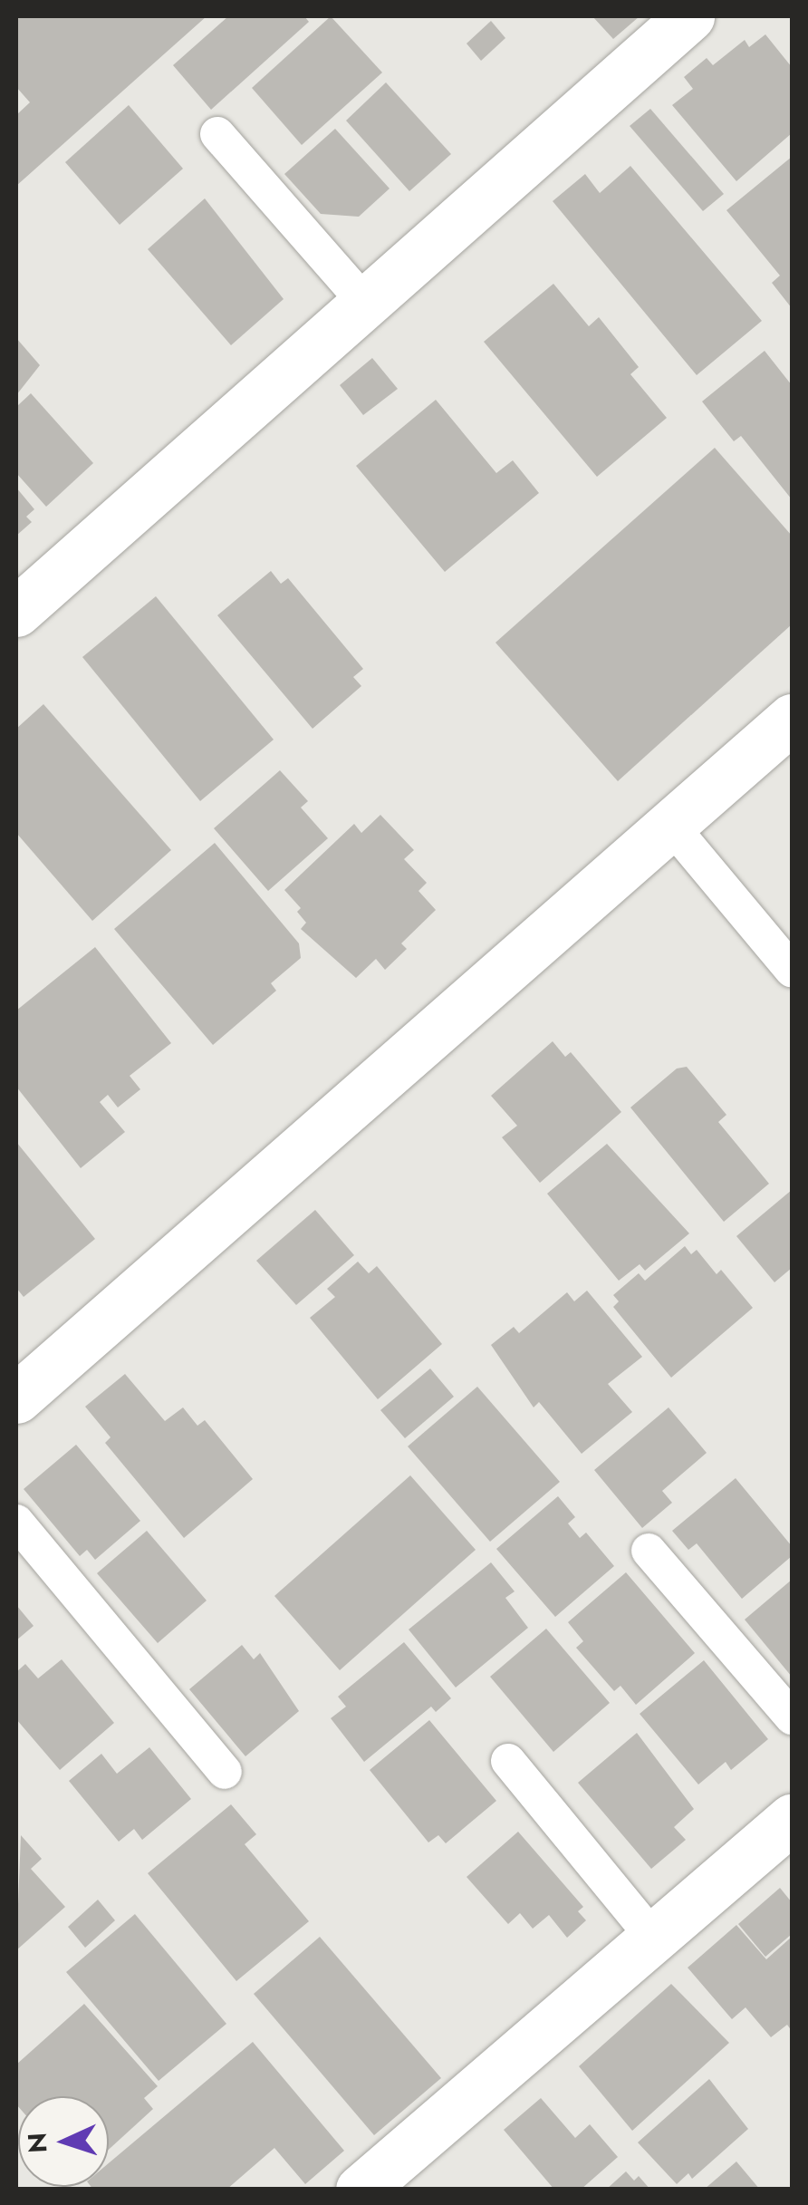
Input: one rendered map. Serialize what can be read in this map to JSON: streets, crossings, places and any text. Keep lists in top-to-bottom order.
{
  "north": "left"
}
